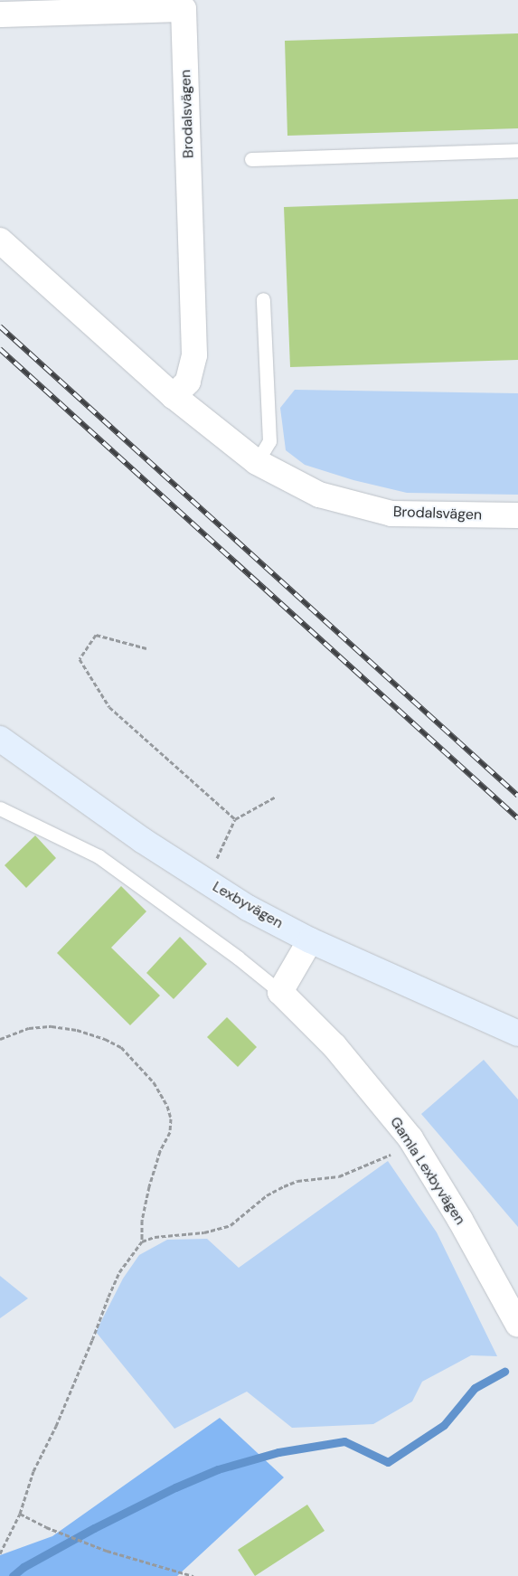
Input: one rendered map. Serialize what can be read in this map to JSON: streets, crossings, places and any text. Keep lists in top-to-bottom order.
{
  "streets": {
    "street": ["Brodalsvägen", "Lexbyvägen", "Gamla Lexbyvägen"]
  }
}
